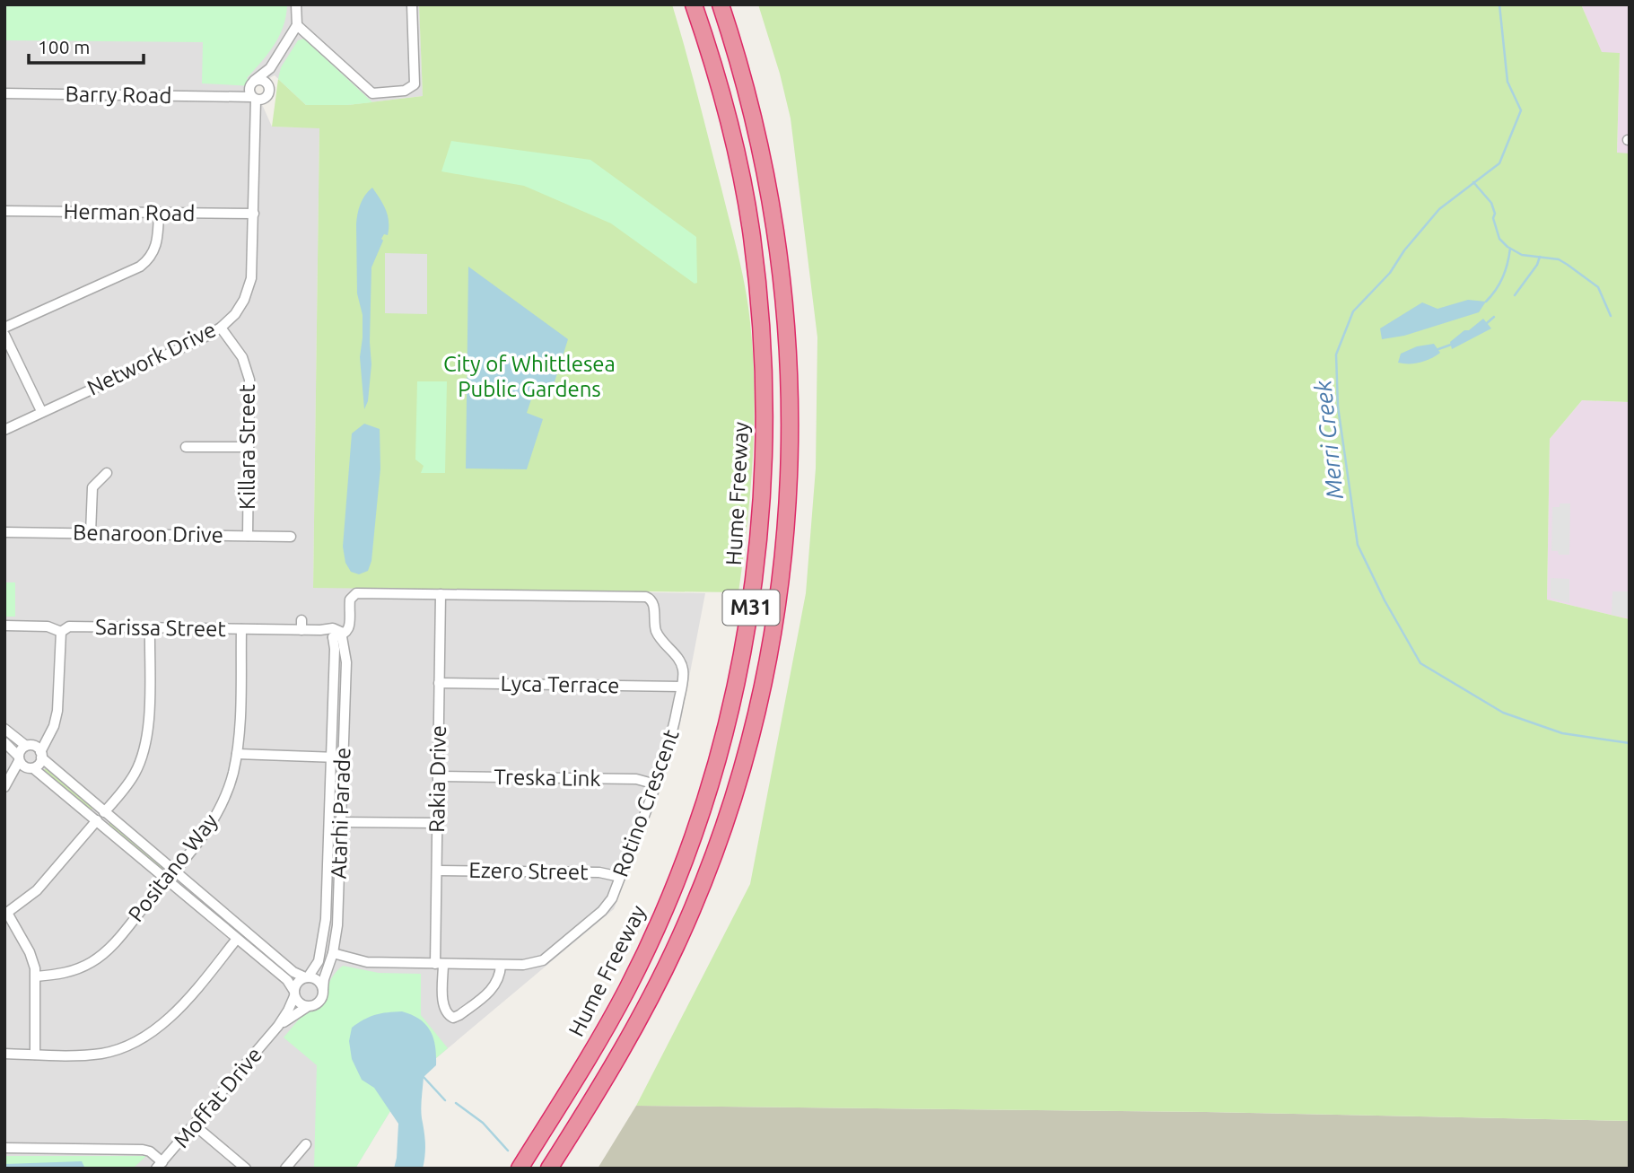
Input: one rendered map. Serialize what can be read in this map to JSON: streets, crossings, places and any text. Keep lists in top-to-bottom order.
{
  "streets": {
    "highway": ["Hume Freeway", "M31"],
    "street": [
      "Barry Road",
      "Herman Road",
      "Network Drive",
      "Killara Street",
      "Benaroon Drive",
      "Sarissa Street",
      "Lyca Terrace",
      "Treska Link",
      "Rakia Drive",
      "Rotino Crescent",
      "Atarhi Parade",
      "Positano Way",
      "Ezero Street",
      "Moffat Drive"
    ]
  },
  "crossings": [
    ["Barry Road", "Network Drive"],
    ["Herman Road", "Network Drive"],
    ["Network Drive", "Killara Street"],
    ["Killara Street", "Benaroon Drive"],
    ["Sarissa Street", "Rotino Crescent"],
    ["Sarissa Street", "Atarhi Parade"],
    ["Sarissa Street", "Positano Way"],
    ["Lyca Terrace", "Rakia Drive"],
    ["Lyca Terrace", "Rotino Crescent"],
    ["Treska Link", "Rakia Drive"],
    ["Treska Link", "Rotino Crescent"],
    ["Rakia Drive", "Rotino Crescent"],
    ["Rakia Drive", "Ezero Street"],
    ["Rotino Crescent", "Atarhi Parade"],
    ["Rotino Crescent", "Ezero Street"],
    ["Atarhi Parade", "Moffat Drive"]
  ],
  "water": ["Merri Creek"],
  "parks": ["City of Whittlesea Public Gardens"],
  "scale_bar": "100 m"
}
